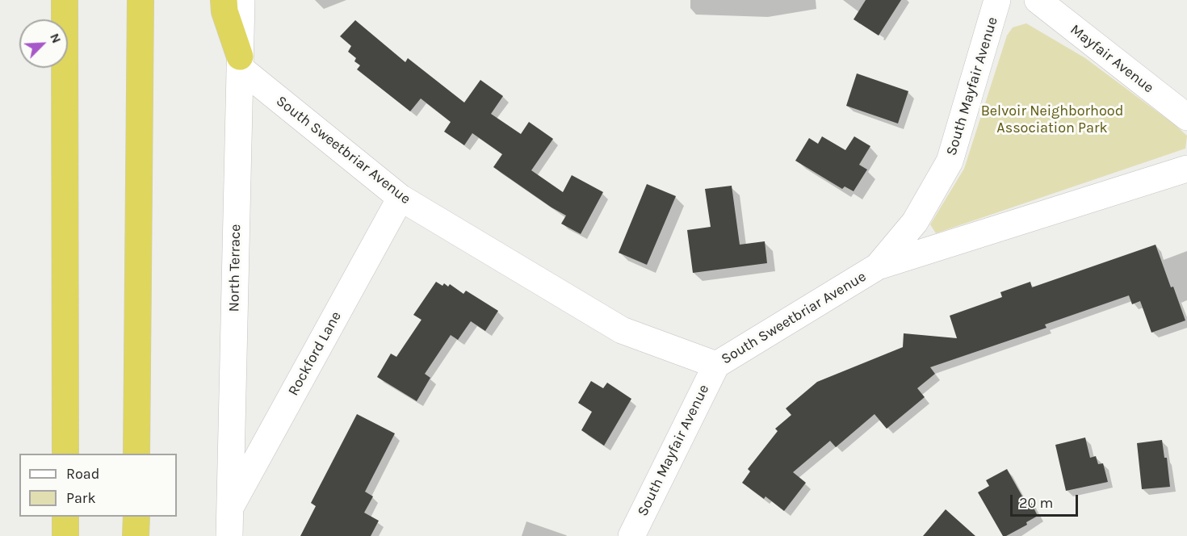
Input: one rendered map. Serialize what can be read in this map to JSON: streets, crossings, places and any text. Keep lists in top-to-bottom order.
{
  "streets": {
    "street": [
      "Mayfair Avenue",
      "South Mayfair Avenue",
      "South Sweetbriar Avenue",
      "North Terrace",
      "Rockford Lane"
    ]
  },
  "crossings": [
    ["South Mayfair Avenue", "South Sweetbriar Avenue"],
    ["South Sweetbriar Avenue", "North Terrace"],
    ["South Sweetbriar Avenue", "Rockford Lane"],
    ["North Terrace", "Rockford Lane"]
  ],
  "parks": ["Belvoir Neighborhood Association Park"],
  "legend": ["Road", "Park"],
  "scale_bar": "20 m",
  "north": "top right"
}
